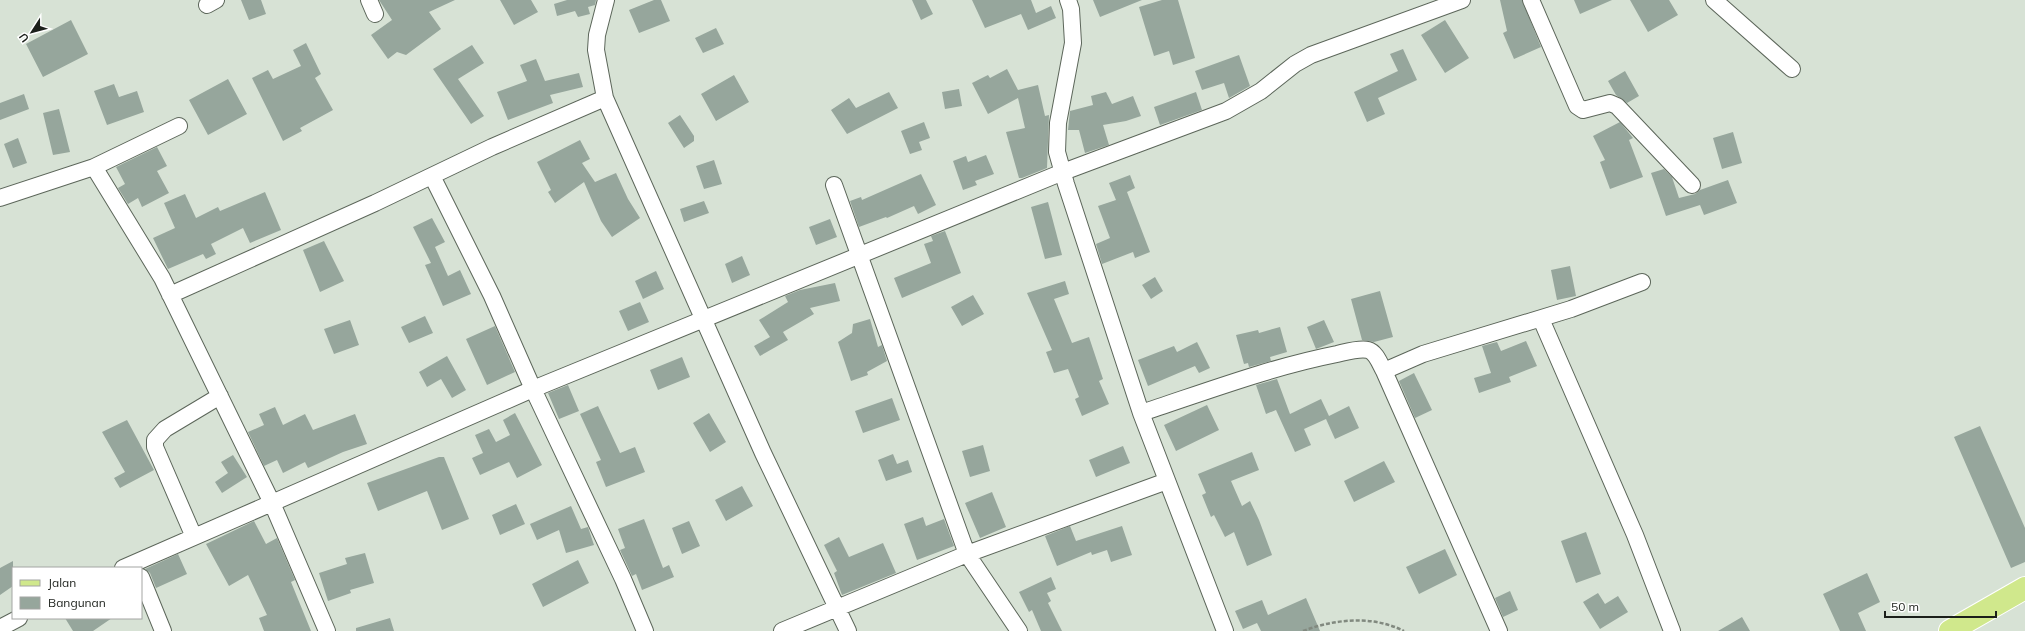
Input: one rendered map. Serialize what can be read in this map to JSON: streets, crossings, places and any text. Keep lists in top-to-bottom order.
{
  "legend": ["Jalan", "Bangunan"],
  "scale_bar": "50 m",
  "north": "bottom left"
}
